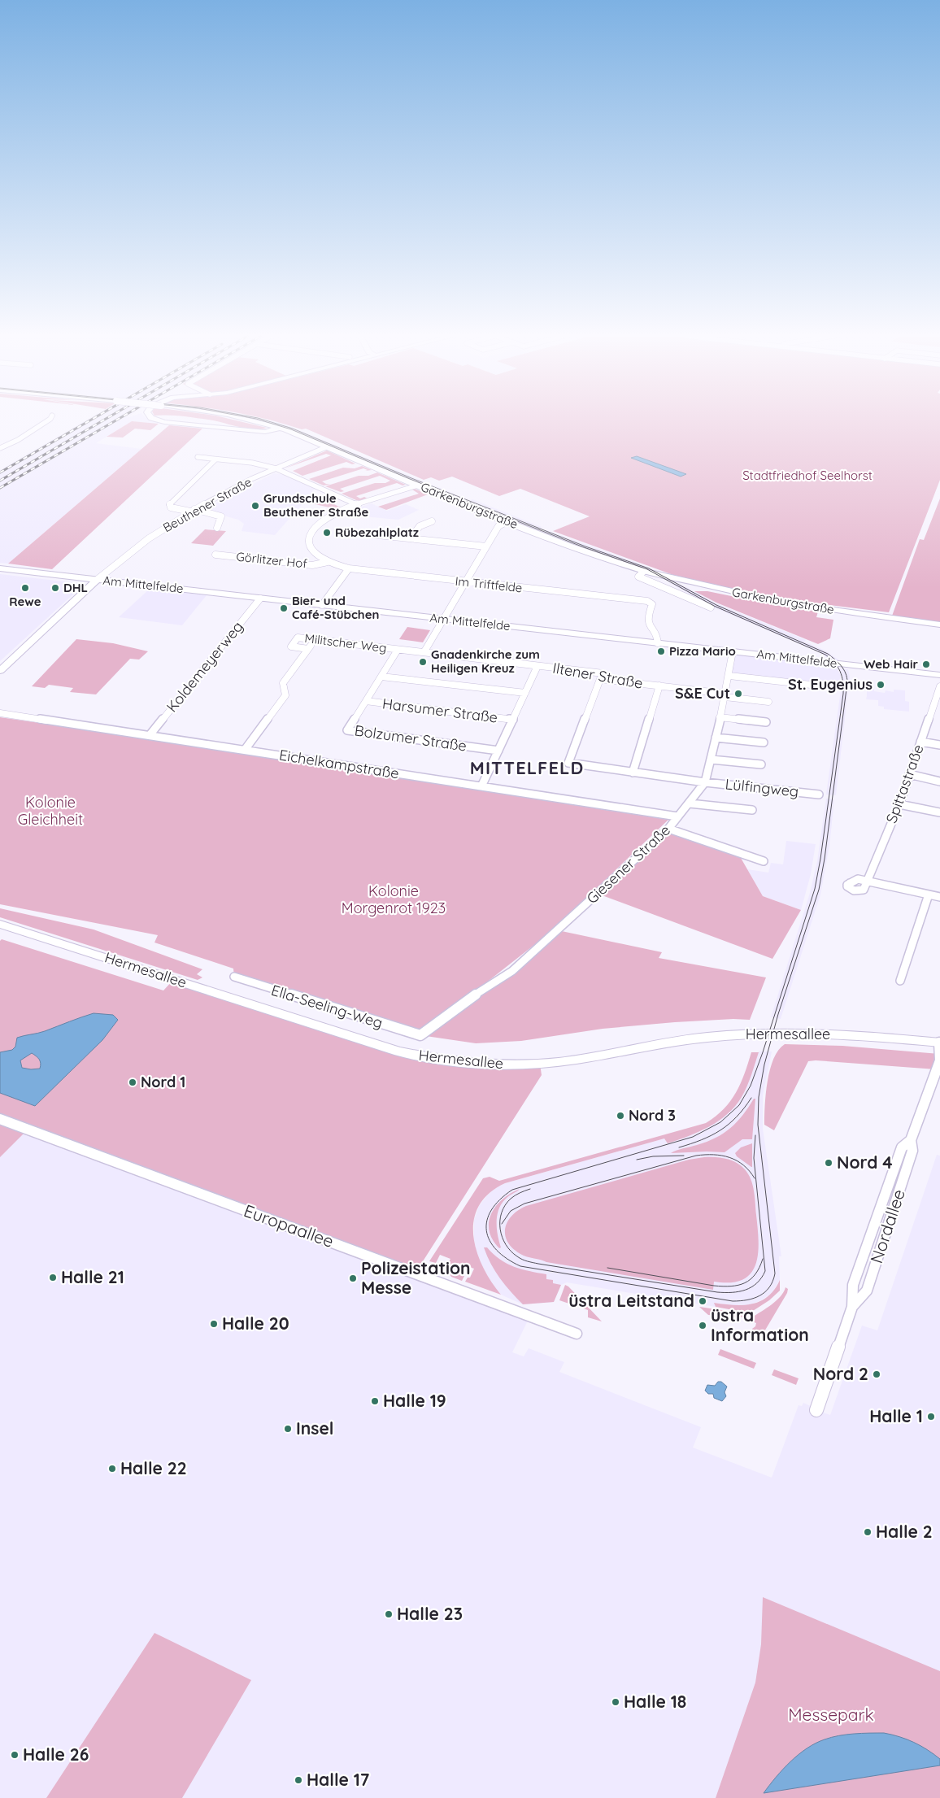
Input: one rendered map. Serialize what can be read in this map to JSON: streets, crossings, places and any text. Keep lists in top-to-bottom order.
{
  "streets": {
    "main road": ["Garkenburgstraße", "Am Mittelfelde", "Hermesallee"],
    "street": [
      "Beuthener Straße",
      "Görlitzer Hof",
      "Im Triftfelde",
      "Militscher Weg",
      "Koldemeyerweg",
      "Iltener Straße",
      "Harsumer Straße",
      "Bolzumer Straße",
      "Eichelkampstraße",
      "Spittastraße",
      "Lülfingweg",
      "Giesener Straße",
      "Ella-Seeling-Weg",
      "Europaallee",
      "Nordallee"
    ]
  },
  "crossings": [
    ["Beuthener Straße", "Garkenburgstraße"],
    ["Beuthener Straße", "Am Mittelfelde"],
    ["Görlitzer Hof", "Im Triftfelde"],
    ["Am Mittelfelde", "Im Triftfelde"],
    ["Am Mittelfelde", "Koldemeyerweg"],
    ["Am Mittelfelde", "Giesener Straße"],
    ["Militscher Weg", "Iltener Straße"],
    ["Koldemeyerweg", "Eichelkampstraße"],
    ["Iltener Straße", "Lülfingweg"],
    ["Iltener Straße", "Giesener Straße"],
    ["Harsumer Straße", "Bolzumer Straße"],
    ["Eichelkampstraße", "Giesener Straße"],
    ["Lülfingweg", "Giesener Straße"],
    ["Giesener Straße", "Ella-Seeling-Weg"],
    ["Hermesallee", "Nordallee"]
  ],
  "districts": ["MITTELFELD"],
  "parks": [
    "Stadtfriedhof Seelhorst",
    "Kolonie Gleichheit",
    "Kolonie Morgenrot 1923",
    "Messepark"
  ],
  "places": [
    "Grundschule Beuthener Straße",
    "Rübezahlplatz",
    "Rewe",
    "DHL",
    "Bier- und Café-Stübchen",
    "Pizza Mario",
    "Gnadenkirche zum Heiligen Kreuz",
    "Web Hair",
    "St. Eugenius",
    "S&E Cut",
    "Nord 1",
    "Nord 3",
    "Nord 4",
    "Halle 21",
    "Polizeistation Messe",
    "üstra Leitstand",
    "Halle 20",
    "üstra Information",
    "Nord 2",
    "Halle 19",
    "Halle 1",
    "Insel",
    "Halle 22",
    "Halle 2",
    "Halle 23",
    "Halle 18",
    "Halle 26",
    "Halle 17"
  ]
}
